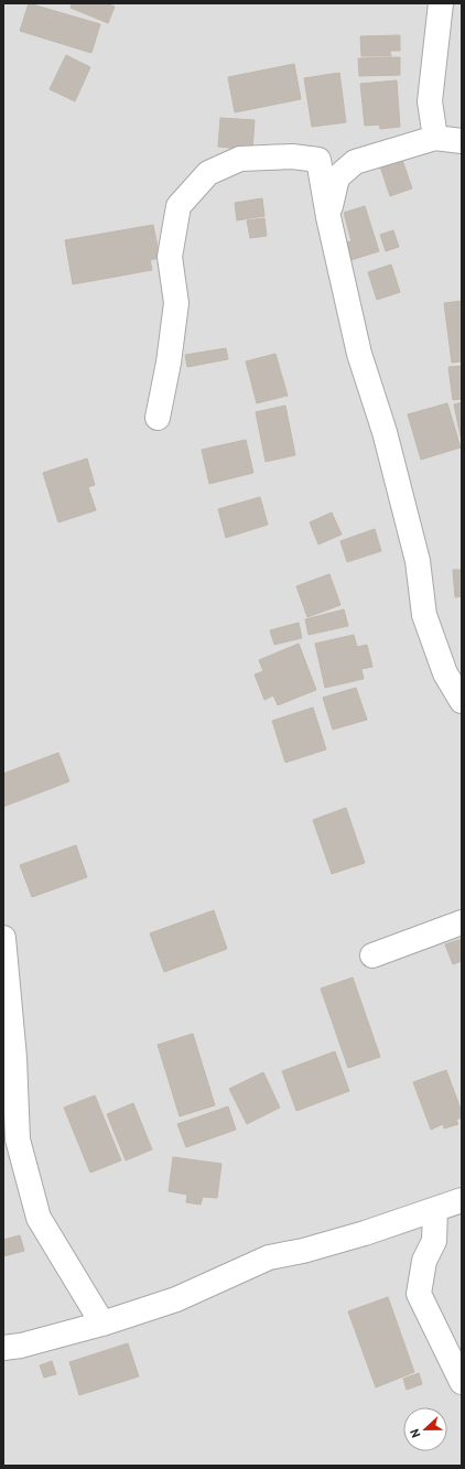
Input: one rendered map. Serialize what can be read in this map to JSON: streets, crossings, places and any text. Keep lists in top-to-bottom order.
{
  "north": "left"
}
